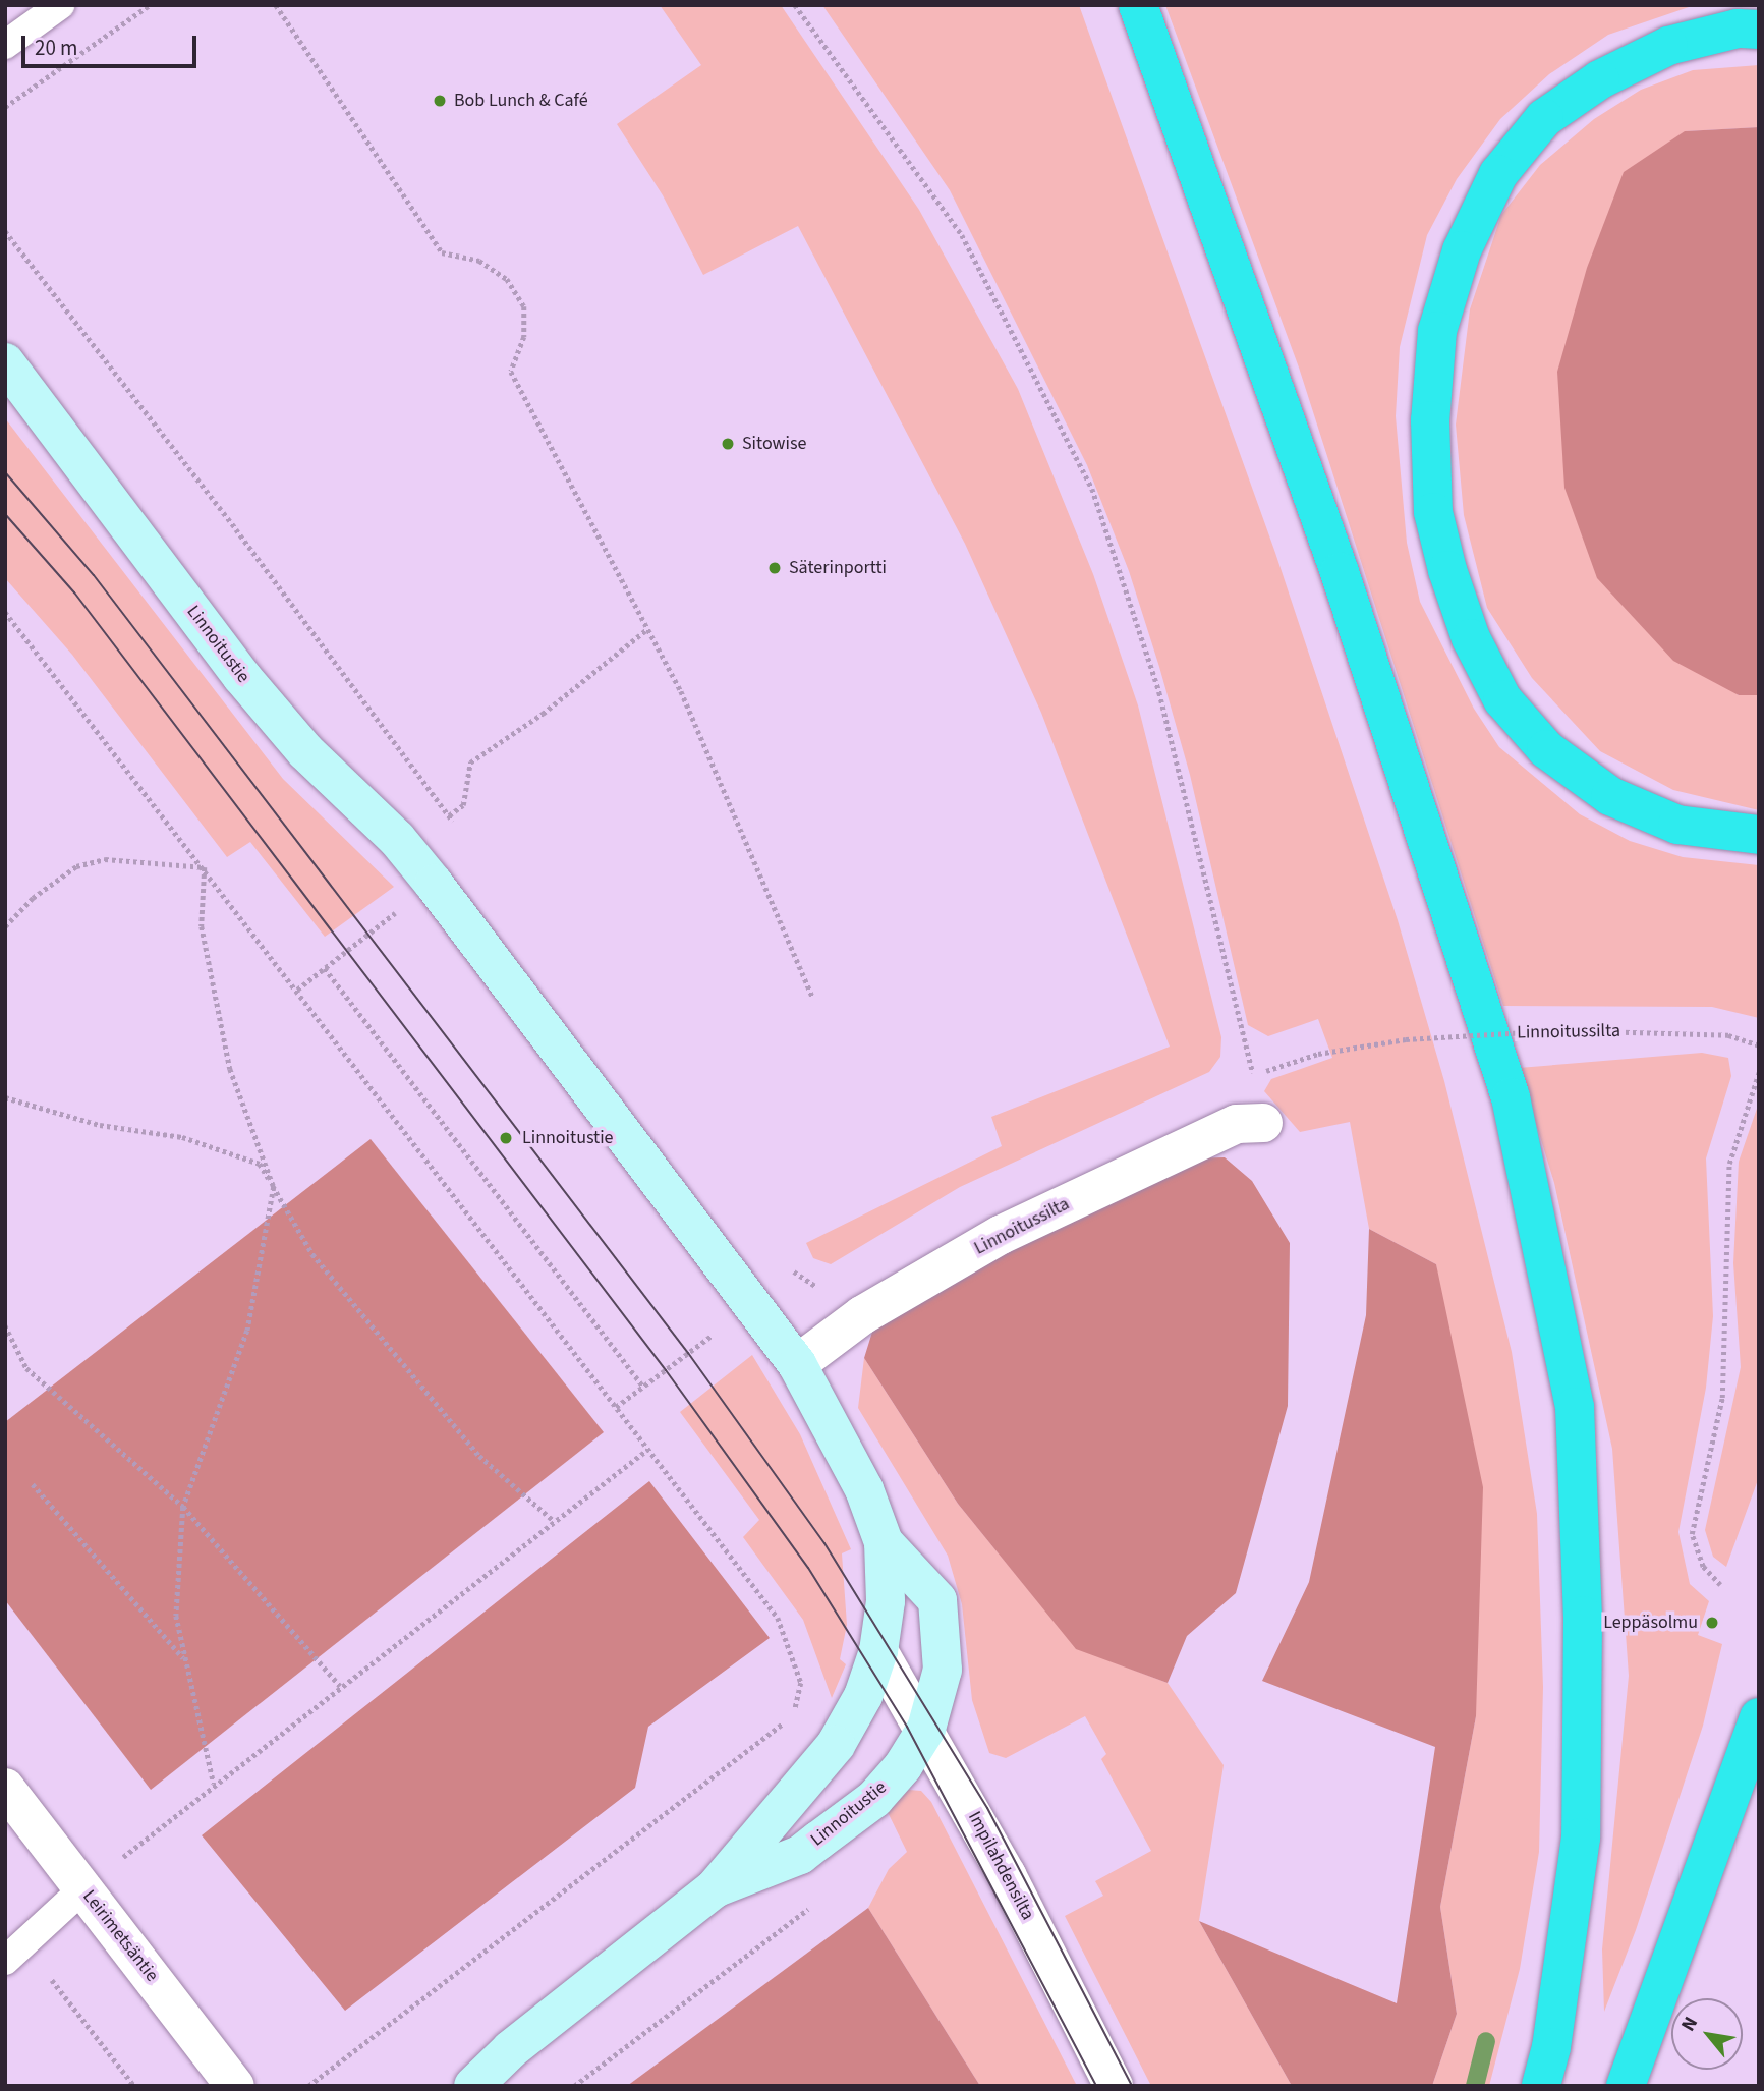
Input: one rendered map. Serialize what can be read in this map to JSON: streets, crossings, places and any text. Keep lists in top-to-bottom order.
{
  "streets": {
    "street": [
      "Linnoitustie",
      "Linnoitussilta",
      "Impilahdensilta",
      "Leirimetsäntie"
    ]
  },
  "crossings": [
    ["Linnoitustie", "Linnoitussilta"],
    ["Linnoitustie", "Impilahdensilta"]
  ],
  "places": [
    "Bob Lunch & Café",
    "Sitowise",
    "Säterinportti",
    "Linnoitustie",
    "Leppäsolmu"
  ],
  "scale_bar": "20 m",
  "north": "top left"
}
